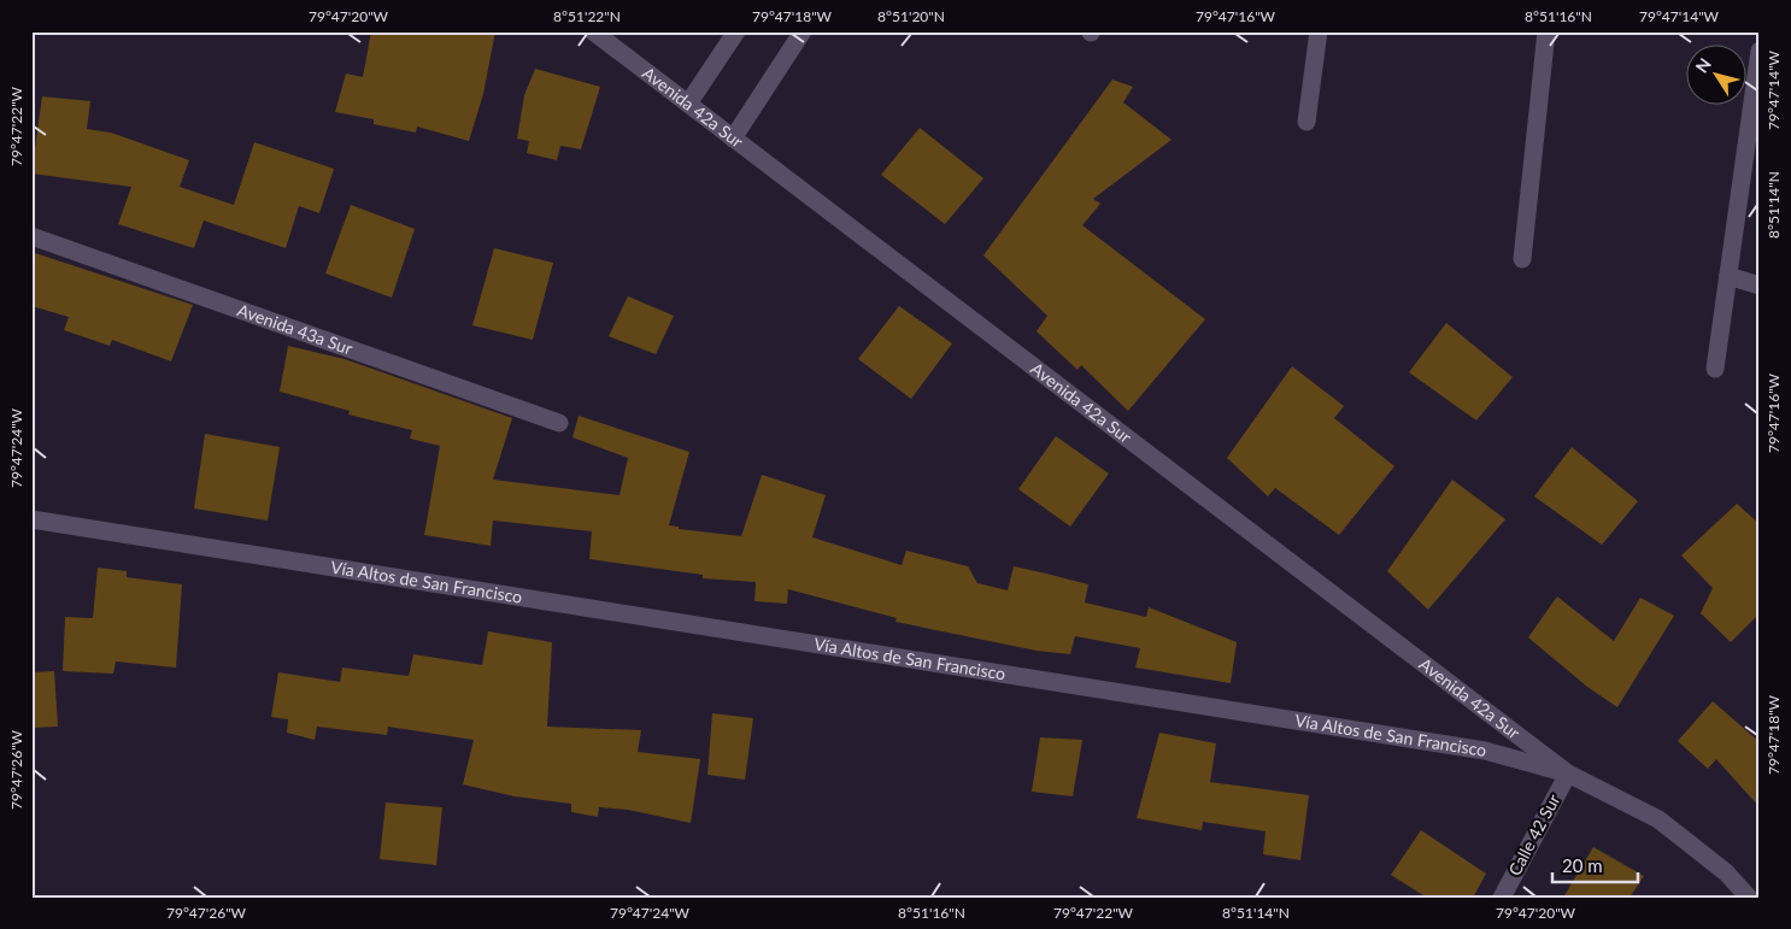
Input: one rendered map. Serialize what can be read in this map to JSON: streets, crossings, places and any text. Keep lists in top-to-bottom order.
{
  "streets": {
    "street": [
      "Avenida 42a Sur",
      "Avenida 43a Sur",
      "Vía Altos de San Francisco",
      "Calle 42 Sur"
    ]
  },
  "crossings": [
    ["Avenida 42a Sur", "Vía Altos de San Francisco"],
    ["Avenida 42a Sur", "Calle 42 Sur"],
    ["Vía Altos de San Francisco", "Calle 42 Sur"]
  ],
  "scale_bar": "20 m",
  "north": "top left",
  "coordinates": [
    "79°47'20\"W",
    "8°51'22\"N",
    "79°47'18\"W",
    "8°51'20\"N",
    "79°47'16\"W",
    "8°51'16\"N",
    "79°47'14\"W",
    "79°47'22\"W",
    "8°51'14\"N",
    "79°47'24\"W",
    "79°47'26\"W"
  ]
}
